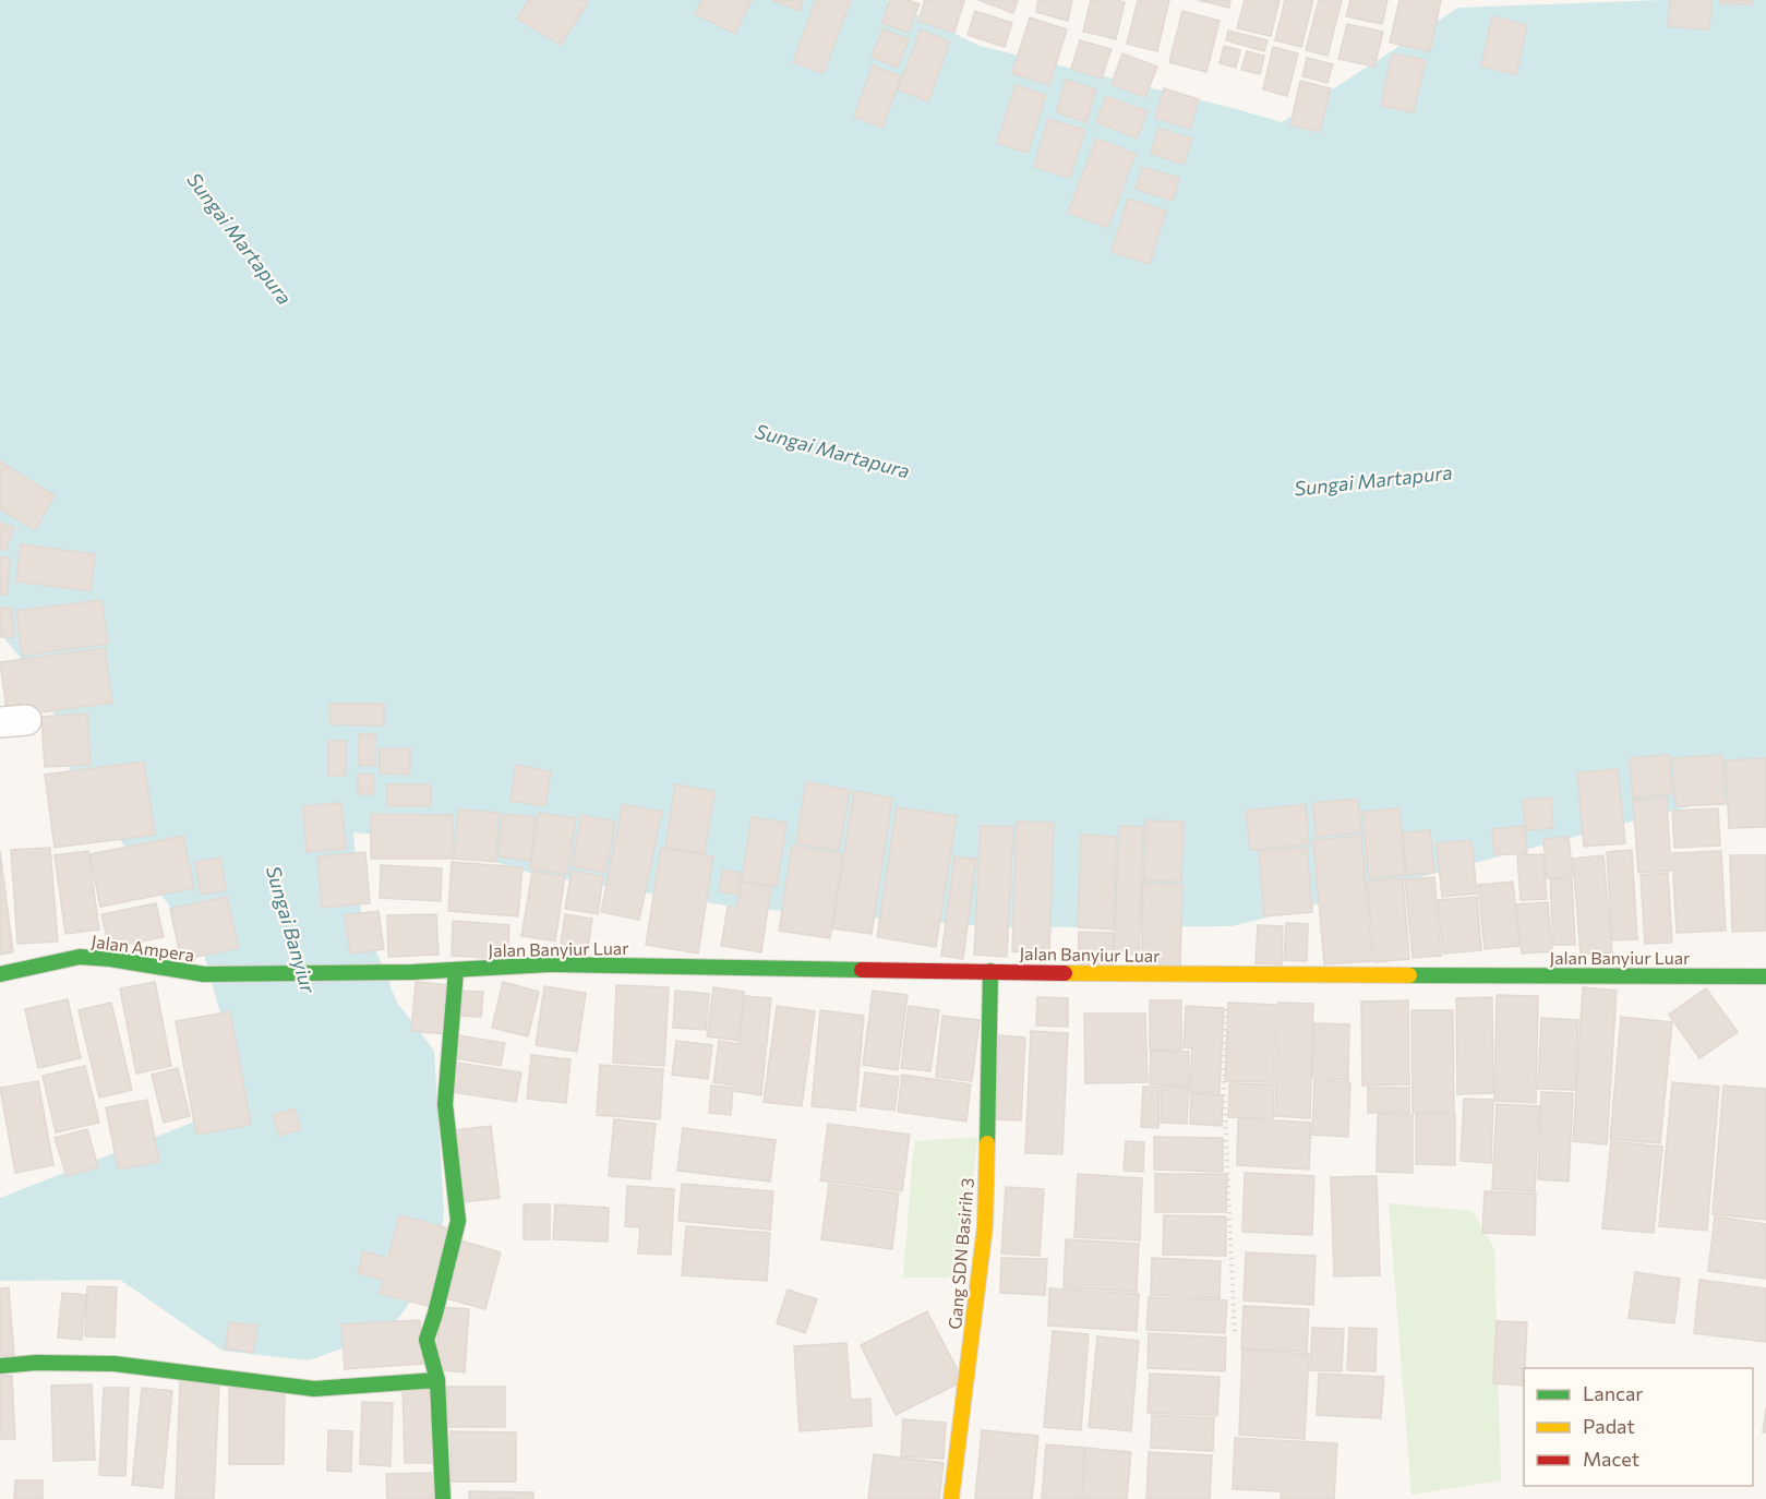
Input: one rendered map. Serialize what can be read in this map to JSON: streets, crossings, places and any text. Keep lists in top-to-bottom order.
{
  "streets": {
    "street": ["Jalan Ampera", "Jalan Banyiur Luar", "Gang SDN Basirih 3"]
  },
  "crossings": [
    ["Jalan Ampera", "Jalan Banyiur Luar"],
    ["Jalan Banyiur Luar", "Gang SDN Basirih 3"]
  ],
  "water": ["Sungai Martapura", "Sungai Banyiur"],
  "legend": ["Lancar", "Padat", "Macet"]
}
